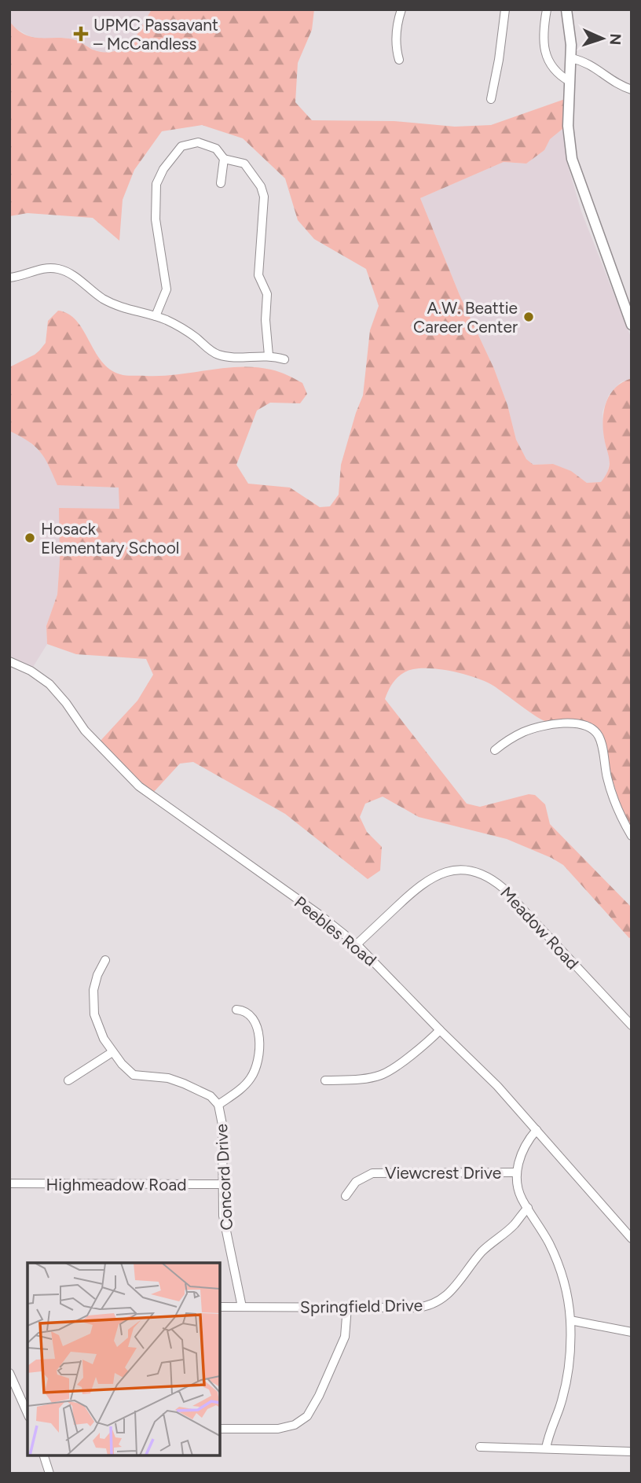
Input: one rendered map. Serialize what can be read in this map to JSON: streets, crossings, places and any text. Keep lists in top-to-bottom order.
{
  "streets": {
    "street": [
      "Meadow Road",
      "Peebles Road",
      "Viewcrest Drive",
      "Concord Drive",
      "Highmeadow Road",
      "Springfield Drive"
    ]
  },
  "crossings": [
    ["Meadow Road", "Peebles Road"],
    ["Concord Drive", "Highmeadow Road"],
    ["Concord Drive", "Springfield Drive"]
  ],
  "places": {
    "health": ["UPMC Passavant – McCandless"],
    "other": ["A.W. Beattie Career Center", "Hosack Elementary School"]
  },
  "north": "right"
}
